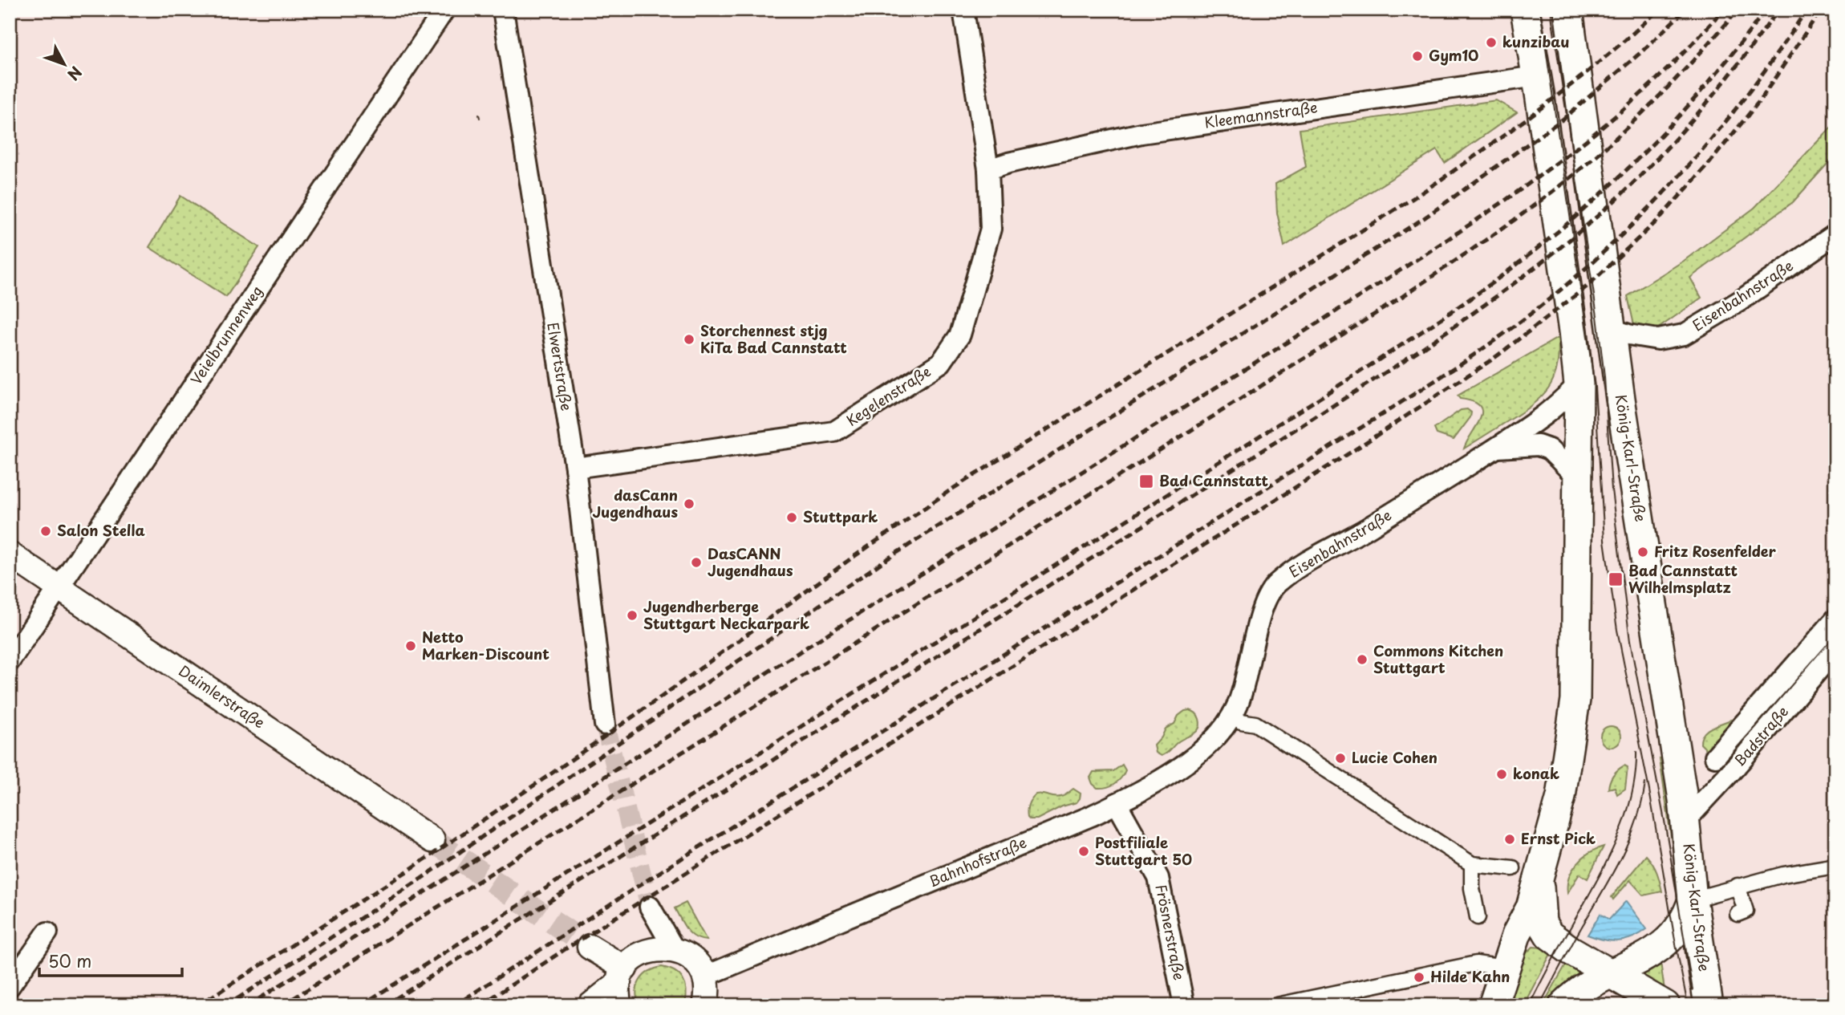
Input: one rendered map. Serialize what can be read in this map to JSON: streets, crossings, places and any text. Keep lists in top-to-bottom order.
{
  "streets": {
    "main road": ["König-Karl-Straße"],
    "street": [
      "Kleemannstraße",
      "Eisenbahnstraße",
      "Veielbrunnenweg",
      "Elwertstraße",
      "Kegelenstraße",
      "Daimlerstraße",
      "Badstraße",
      "Bahnhofstraße",
      "Frösnerstraße"
    ]
  },
  "crossings": [
    ["Kleemannstraße", "Kegelenstraße"],
    ["Eisenbahnstraße", "König-Karl-Straße"],
    ["Eisenbahnstraße", "Bahnhofstraße"],
    ["Veielbrunnenweg", "Daimlerstraße"],
    ["Elwertstraße", "Kegelenstraße"],
    ["König-Karl-Straße", "Badstraße"],
    ["Bahnhofstraße", "Frösnerstraße"]
  ],
  "places": {
    "other": [
      "kunzibau",
      "Gym10",
      "Storchennest stjg KiTa Bad Cannstatt",
      "dasCann Jugendhaus",
      "Stuttpark",
      "Salon Stella",
      "Fritz Rosenfelder",
      "DasCANN Jugendhaus",
      "Jugendherberge Stuttgart Neckarpark",
      "Netto Marken-Discount",
      "Commons Kitchen Stuttgart",
      "Lucie Cohen",
      "konak",
      "Ernst Pick",
      "Postfiliale Stuttgart 50",
      "Hilde Kahn"
    ],
    "transit": ["Bad Cannstatt", "Bad Cannstatt Wilhelmsplatz"]
  },
  "scale_bar": "50 m",
  "north": "bottom right"
}
